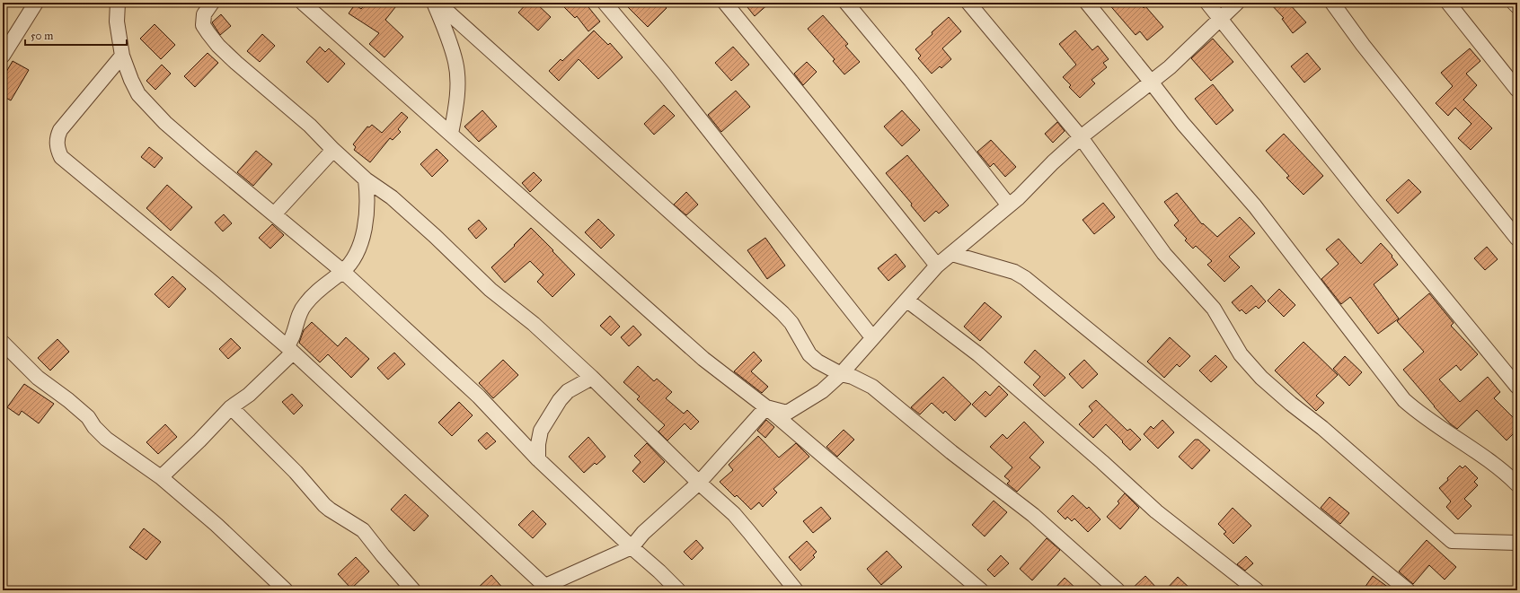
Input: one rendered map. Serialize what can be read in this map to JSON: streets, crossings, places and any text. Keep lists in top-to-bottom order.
{
  "scale_bar": "50 m"
}
